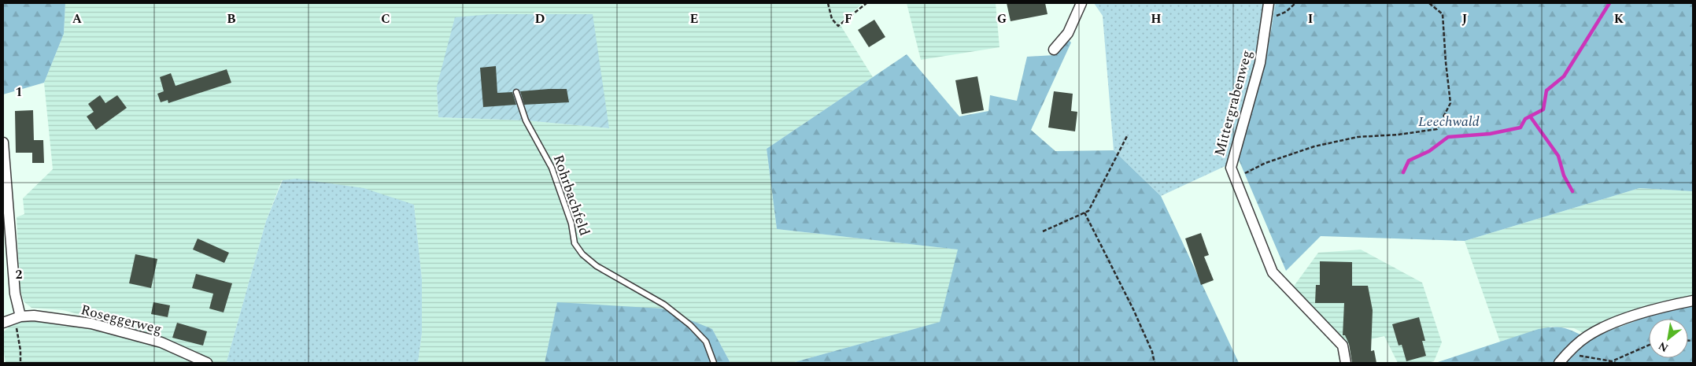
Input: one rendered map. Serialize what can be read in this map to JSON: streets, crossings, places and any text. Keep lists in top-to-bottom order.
{
  "streets": {
    "street": ["Mittergrabenweg", "Roseggerweg"],
    "lane": ["Rohrbachfeld"]
  },
  "parks": ["Leechwald"],
  "north": "bottom left",
  "grid": {
    "columns": [
      "A",
      "B",
      "C",
      "D",
      "E",
      "F",
      "G",
      "H",
      "I",
      "J",
      "K"
    ],
    "rows": ["1", "2"]
  }
}
